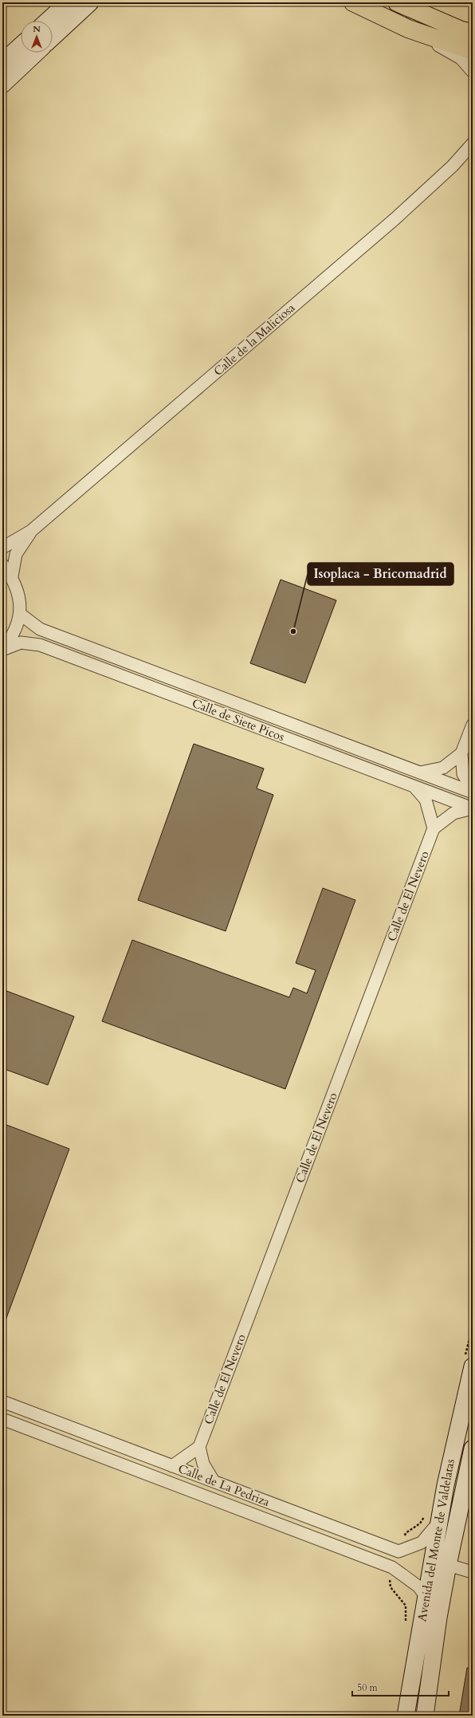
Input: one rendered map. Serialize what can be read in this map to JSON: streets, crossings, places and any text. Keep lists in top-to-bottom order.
{
  "streets": {
    "street": [
      "Calle de la Maliciosa",
      "Calle de Siete Picos",
      "Calle de El Nevero",
      "Calle de La Pedriza",
      "Avenida del Monte de Valdelatas"
    ]
  },
  "crossings": [
    ["Calle de La Pedriza", "Avenida del Monte de Valdelatas"]
  ],
  "places": ["Isoplaca - Bricomadrid"],
  "scale_bar": "50 m",
  "north": "top"
}
